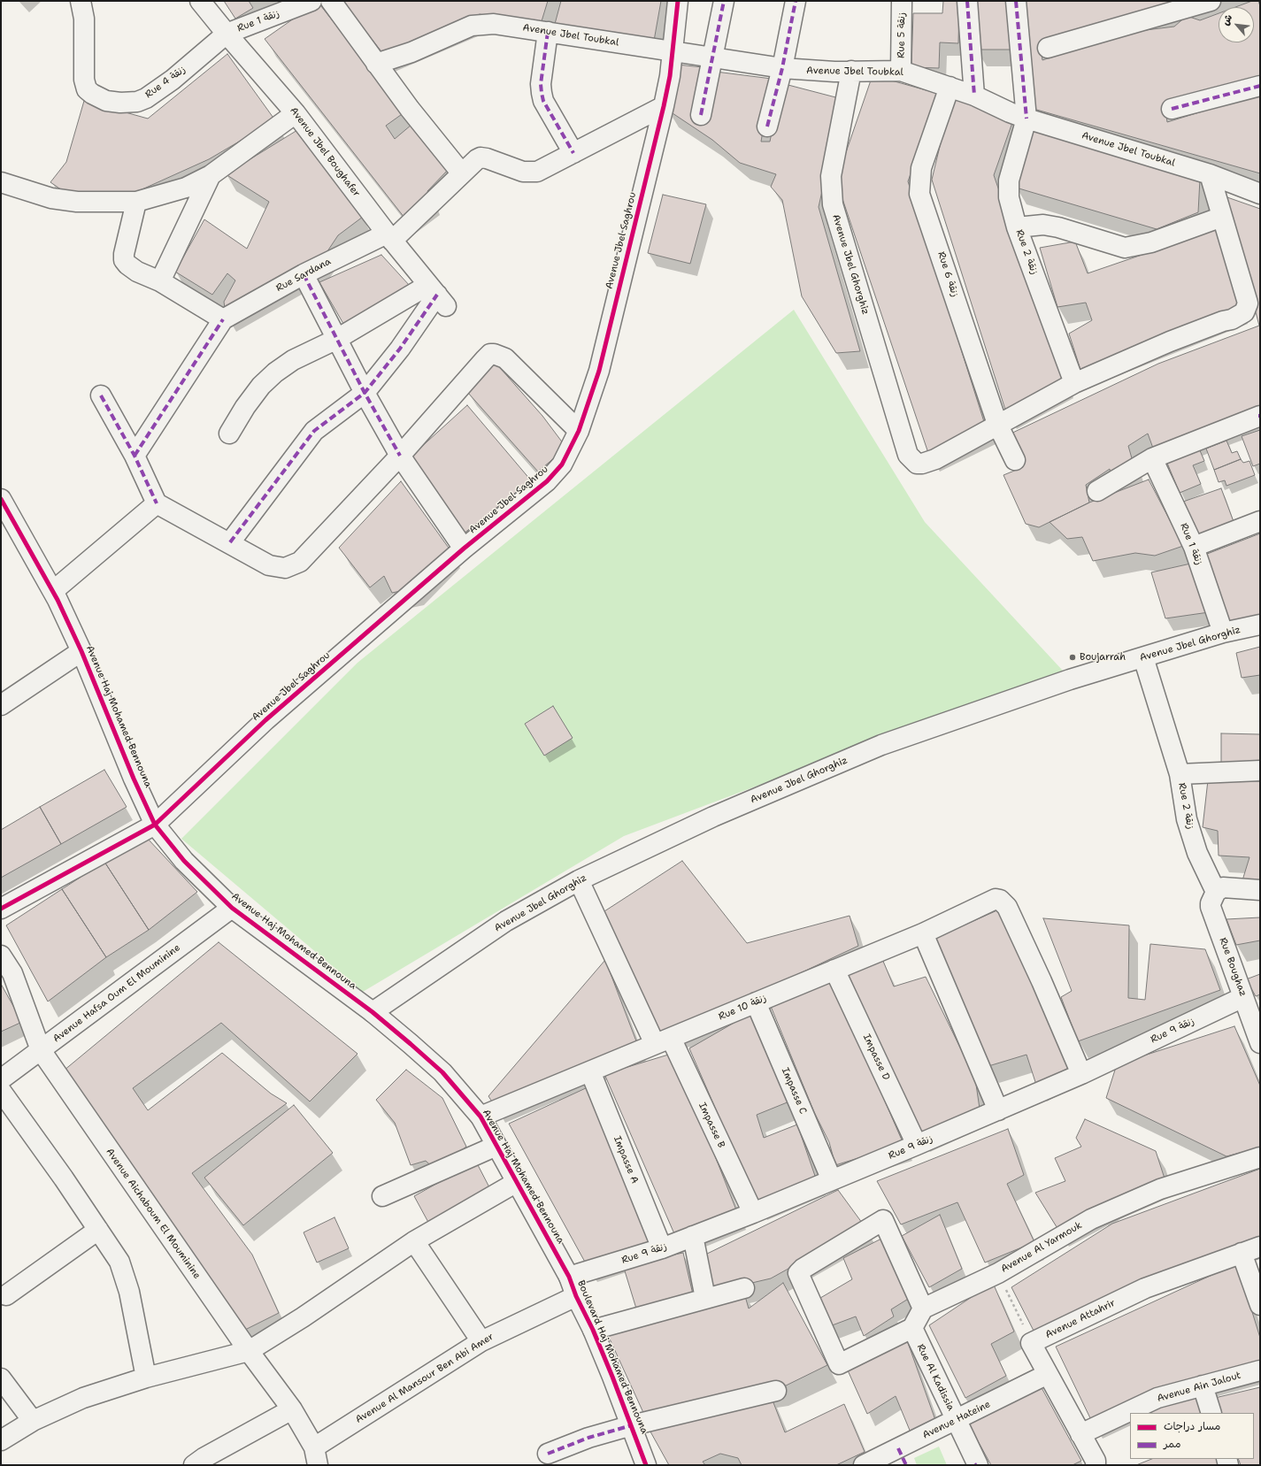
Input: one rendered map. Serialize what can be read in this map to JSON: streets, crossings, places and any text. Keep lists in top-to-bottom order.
{
  "streets": {
    "street": [
      "Rue 1 زنقة",
      "Avenue Jbel Toubkal",
      "Rue 5 زنقة",
      "Rue 4 زنقة",
      "Avenue Jbel Boughafer",
      "Avenue Jbel Saghrou",
      "Rue 2 زنقة",
      "Avenue Jbel Ghorghiz",
      "Rue 6 زنقة",
      "Rue Sardana",
      "Avenue Haj Mohamed Bennouna",
      "Rue Boughaz",
      "Avenue Hafsa Oum El Mouminine",
      "Rue 10 زنقة",
      "Rue 9 زنقة",
      "Impasse D",
      "Impasse C",
      "Impasse B",
      "Impasse A",
      "Avenue Aichaboum El Mouminine",
      "Avenue Al Yarmouk",
      "Avenue Attahrir",
      "Boulevard Haj Mohamed Bennouna",
      "Rue Al Kadissia",
      "Avenue Al Mansour Ben Abi Amer",
      "Avenue Ain Jalout",
      "Avenue Hateine"
    ]
  },
  "crossings": [
    ["Rue 1 زنقة", "Rue 4 زنقة"],
    ["Rue 1 زنقة", "Avenue Jbel Boughafer"],
    ["Rue 1 زنقة", "Avenue Jbel Ghorghiz"],
    ["Avenue Jbel Toubkal", "Rue 5 زنقة"],
    ["Avenue Jbel Toubkal", "Avenue Jbel Saghrou"],
    ["Avenue Jbel Toubkal", "Rue 2 زنقة"],
    ["Avenue Jbel Toubkal", "Avenue Jbel Ghorghiz"],
    ["Avenue Jbel Toubkal", "Rue 6 زنقة"],
    ["Rue 4 زنقة", "Avenue Jbel Boughafer"],
    ["Avenue Jbel Boughafer", "Rue Sardana"],
    ["Avenue Jbel Saghrou", "Avenue Haj Mohamed Bennouna"],
    ["Rue 2 زنقة", "Rue Boughaz"],
    ["Avenue Jbel Ghorghiz", "Rue 6 زنقة"],
    ["Avenue Jbel Ghorghiz", "Avenue Haj Mohamed Bennouna"],
    ["Avenue Jbel Ghorghiz", "Impasse B"],
    ["Avenue Haj Mohamed Bennouna", "Avenue Hafsa Oum El Mouminine"],
    ["Avenue Haj Mohamed Bennouna", "Rue 10 زنقة"],
    ["Avenue Haj Mohamed Bennouna", "Rue 9 زنقة"],
    ["Avenue Haj Mohamed Bennouna", "Boulevard Haj Mohamed Bennouna"],
    ["Rue Boughaz", "Rue 9 زنقة"],
    ["Avenue Hafsa Oum El Mouminine", "Avenue Aichaboum El Mouminine"],
    ["Rue 10 زنقة", "Rue 9 زنقة"],
    ["Rue 10 زنقة", "Impasse D"],
    ["Rue 10 زنقة", "Impasse C"],
    ["Rue 10 زنقة", "Impasse B"],
    ["Rue 10 زنقة", "Impasse A"],
    ["Rue 9 زنقة", "Impasse D"],
    ["Rue 9 زنقة", "Impasse C"],
    ["Rue 9 زنقة", "Impasse B"],
    ["Rue 9 زنقة", "Impasse A"],
    ["Rue 9 زنقة", "Boulevard Haj Mohamed Bennouna"],
    ["Avenue Aichaboum El Mouminine", "Avenue Al Mansour Ben Abi Amer"],
    ["Boulevard Haj Mohamed Bennouna", "Avenue Al Mansour Ben Abi Amer"],
    ["Rue Al Kadissia", "Avenue Hateine"]
  ],
  "places": ["Boujarrah"],
  "legend": ["مسار دراجات", "ممر"],
  "north": "top left"
}
